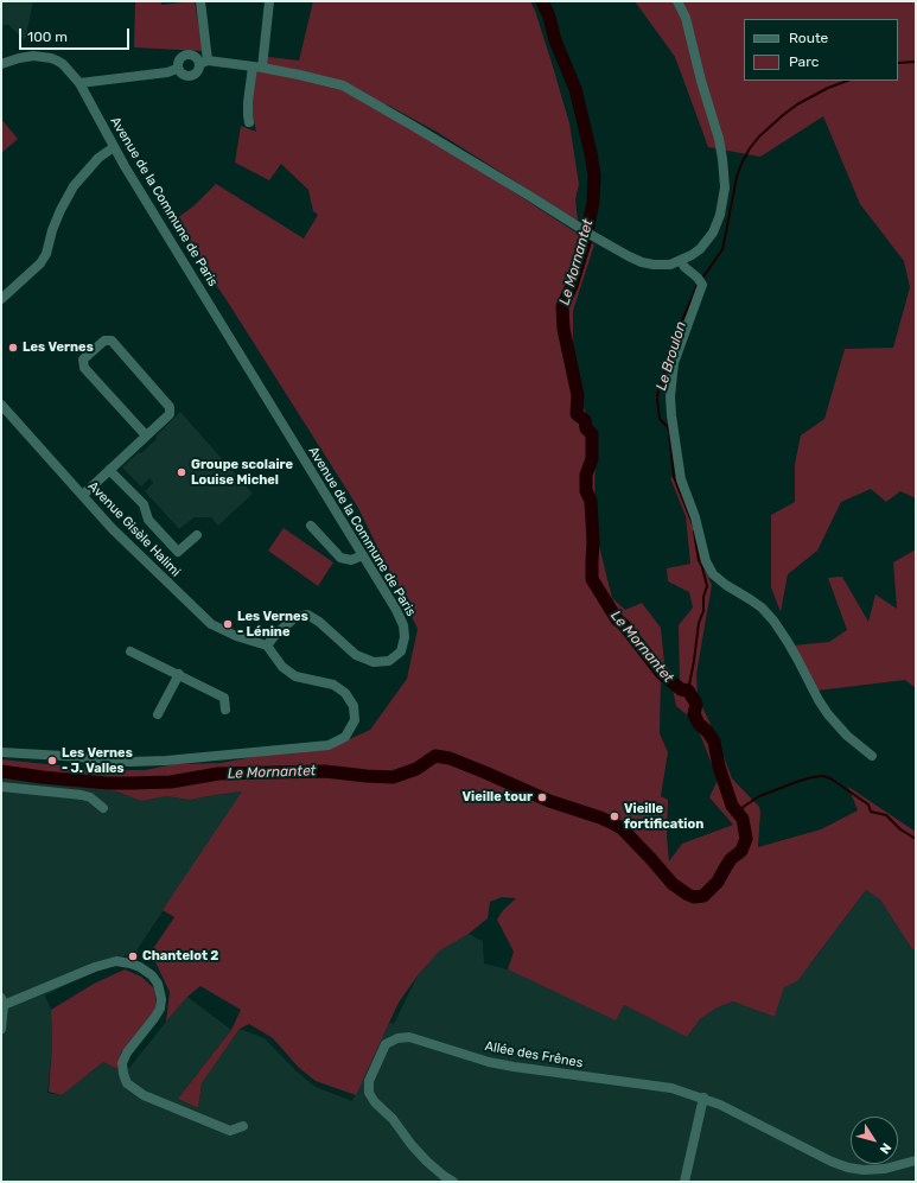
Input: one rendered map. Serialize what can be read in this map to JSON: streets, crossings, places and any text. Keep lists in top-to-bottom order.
{
  "streets": {
    "street": ["Avenue de la Commune de Paris", "Avenue Gisèle Halimi", "Allée des Frênes"]
  },
  "crossings": [
    ["Avenue de la Commune de Paris", "Avenue Gisèle Halimi"]
  ],
  "water": ["Le Mornantet", "Le Broulon"],
  "places": [
    "Les Vernes",
    "Groupe scolaire Louise Michel",
    "Les Vernes - Lénine",
    "Les Vernes - J. Valles",
    "Vieille tour",
    "Vieille fortification",
    "Chantelot 2"
  ],
  "legend": ["Route", "Parc"],
  "scale_bar": "100 m",
  "north": "bottom right"
}
